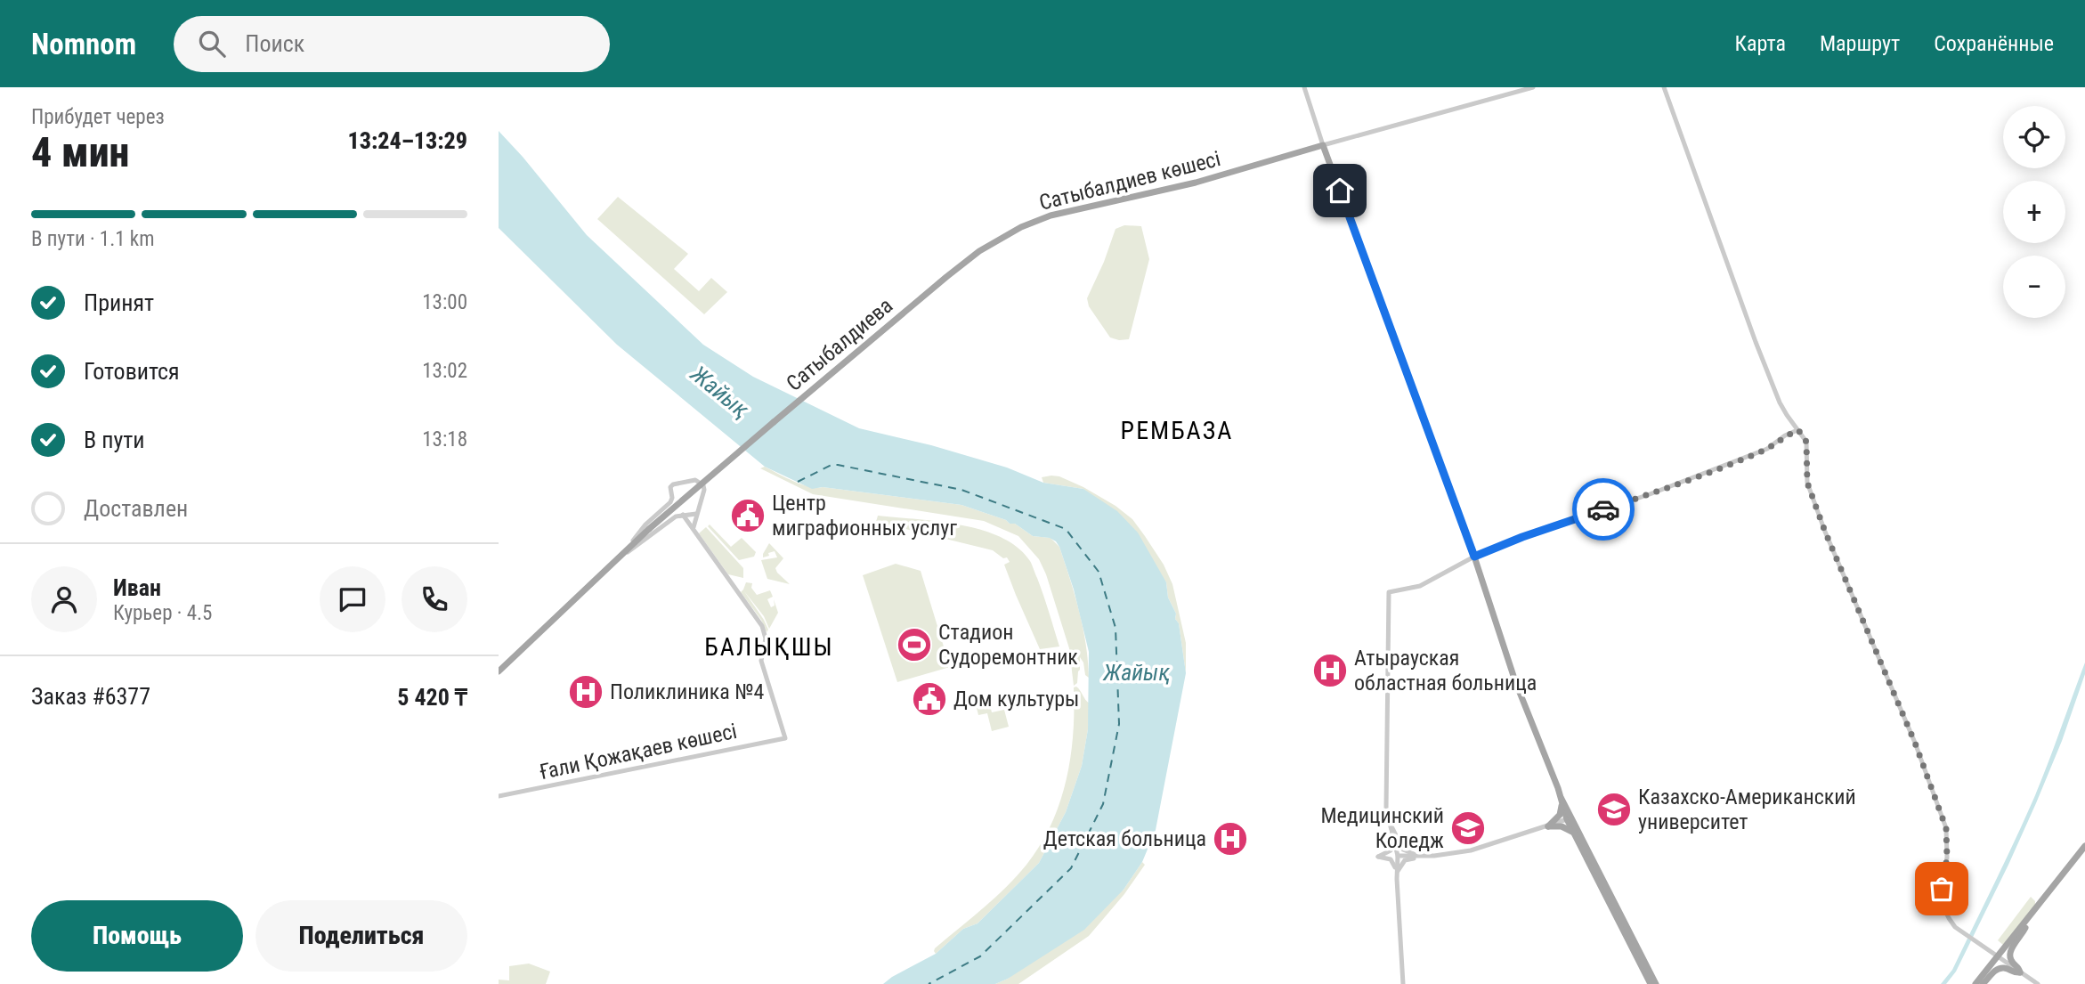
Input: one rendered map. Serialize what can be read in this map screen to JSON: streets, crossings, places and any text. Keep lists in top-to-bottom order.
{
  "streets": {
    "main road": ["Сатыбалдиев көшесі", "Сатыбалдиева"],
    "street": ["Ғали Қожақаев көшесі"]
  },
  "crossings": [
    ["Сатыбалдиев көшесі", "Сатыбалдиева"]
  ],
  "districts": ["РЕМБАЗА", "БАЛЫҚШЫ"],
  "water": ["Жайық"],
  "places": {
    "public building": ["Центр миграфионных услуг", "Дом культуры"],
    "sports": ["Стадион Судоремонтник"],
    "hospital": ["Атырауская областная больница", "Поликлиника №4", "Детская больница"],
    "school or university": ["Казахско-Американский университет", "Медицинский Коледж"]
  },
  "page": {
    "header": "Nomnom",
    "search": "Поиск",
    "nav": ["Карта", "Маршрут", "Сохранённые"],
    "heading": ["4 мин", "Прибудет через", "13:24–13:29"],
    "panel": [
      "Иван",
      "Курьер · 4.5",
      "Заказ #6377",
      "5 420 ₸"
    ],
    "map_buttons": ["+", "−"],
    "bar": "В пути · 1.1 km",
    "list": [
      ["Принят", "13:00"],
      ["Готовится", "13:02"],
      ["В пути", "13:18"],
      "Доставлен"
    ],
    "buttons": ["Помощь", "Поделиться"]
  }
}
